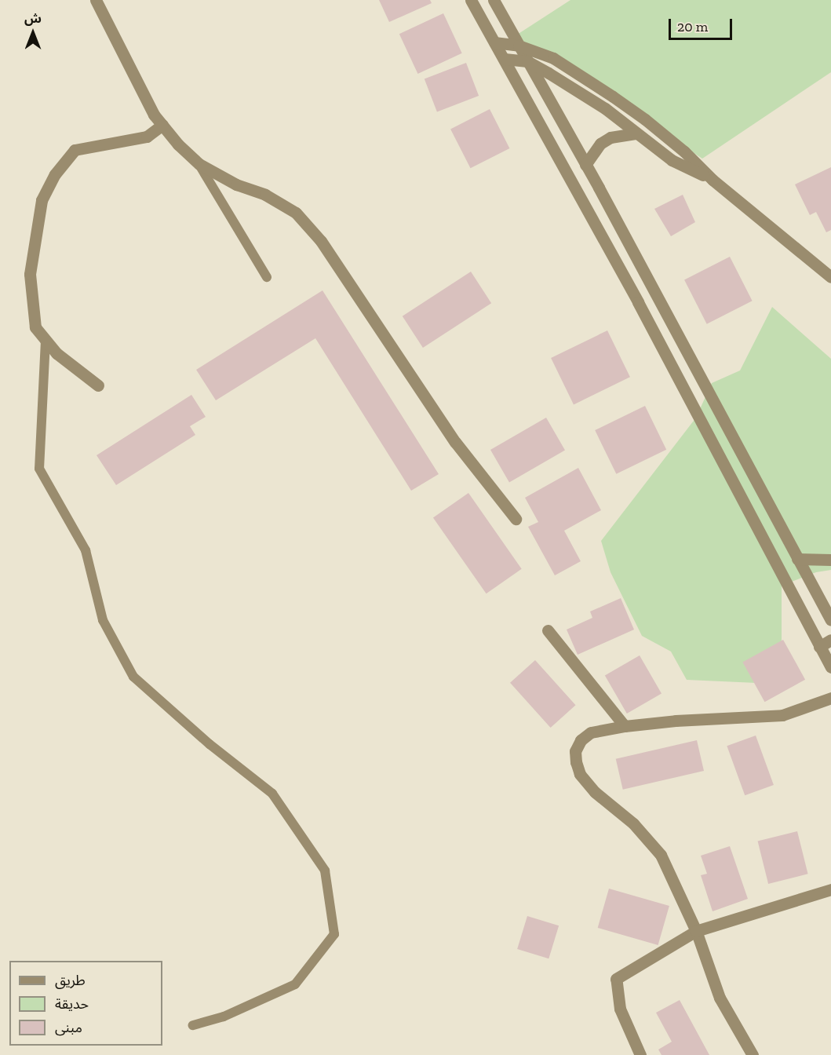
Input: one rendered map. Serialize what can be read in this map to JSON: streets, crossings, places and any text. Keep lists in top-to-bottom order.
{
  "legend": ["طريق", "حديقة", "مبنى"],
  "scale_bar": "20 m",
  "north": "top"
}
